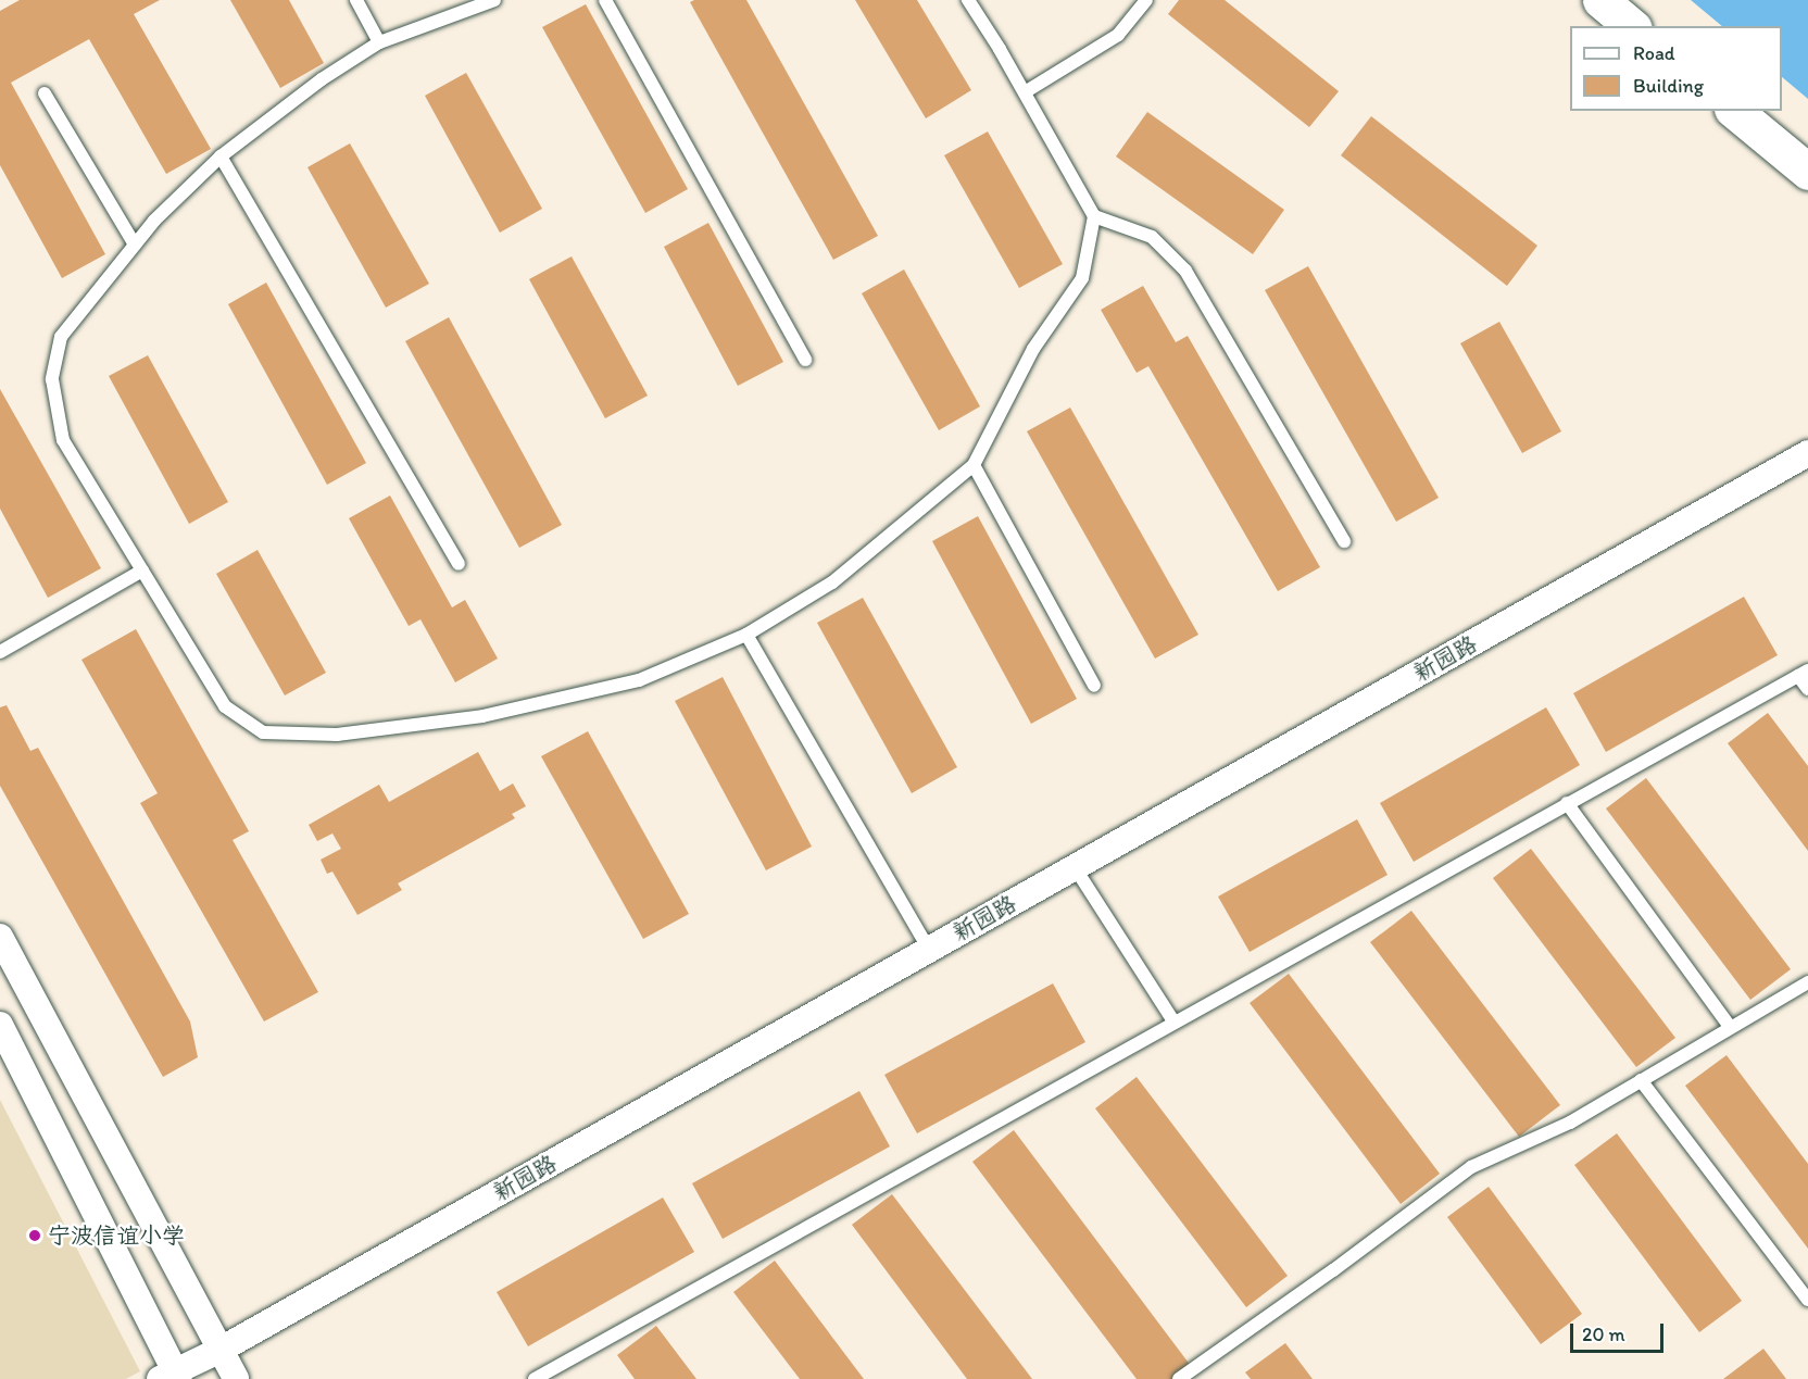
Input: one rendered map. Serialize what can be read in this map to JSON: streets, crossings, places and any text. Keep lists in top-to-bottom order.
{
  "streets": {
    "street": ["新园路"]
  },
  "places": ["宁波信谊小学"],
  "legend": ["Road", "Building"],
  "scale_bar": "20 m"
}
